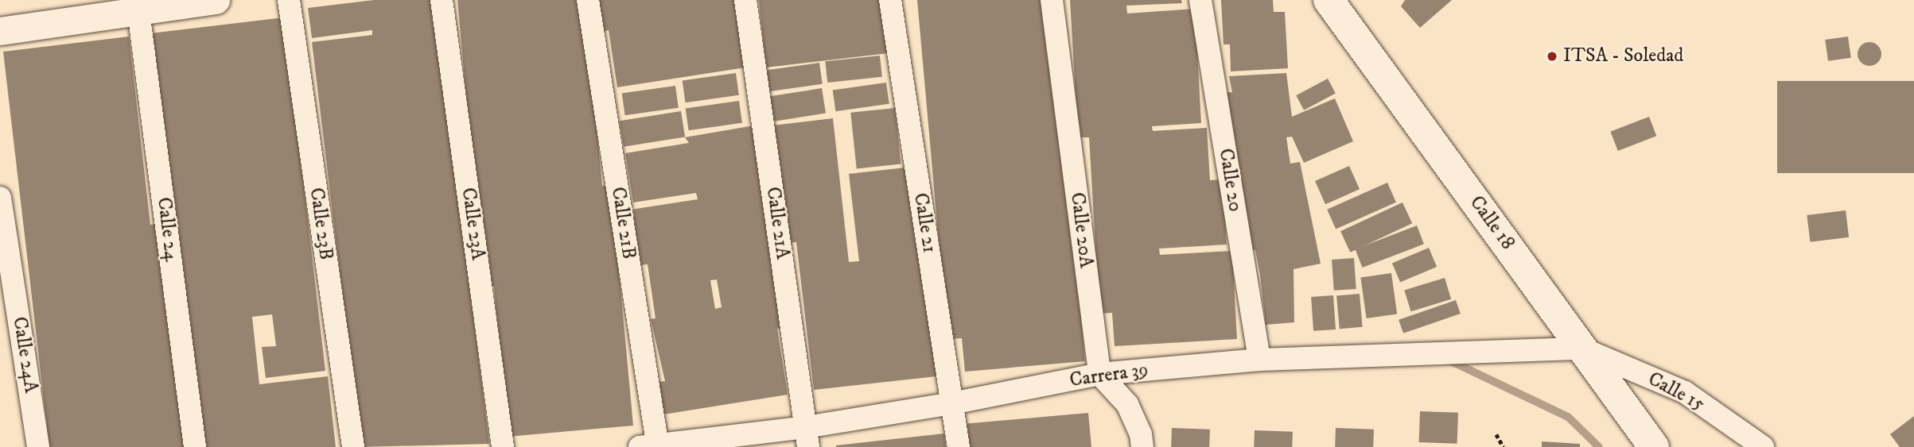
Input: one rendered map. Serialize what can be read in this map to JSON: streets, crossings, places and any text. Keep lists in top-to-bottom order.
{
  "streets": {
    "main road": ["Calle 18"],
    "street": [
      "Calle 20",
      "Calle 21B",
      "Calle 21A",
      "Calle 21",
      "Calle 23B",
      "Calle 23A",
      "Calle 24",
      "Calle 20A",
      "Calle 24A",
      "Carrera 39",
      "Calle 15"
    ]
  },
  "crossings": [
    ["Calle 20", "Carrera 39"],
    ["Calle 21B", "Carrera 39"],
    ["Calle 21A", "Carrera 39"],
    ["Calle 21", "Carrera 39"],
    ["Calle 18", "Carrera 39"],
    ["Calle 18", "Calle 15"],
    ["Calle 20A", "Carrera 39"],
    ["Carrera 39", "Calle 15"]
  ],
  "places": ["ITSA - Soledad"]
}
